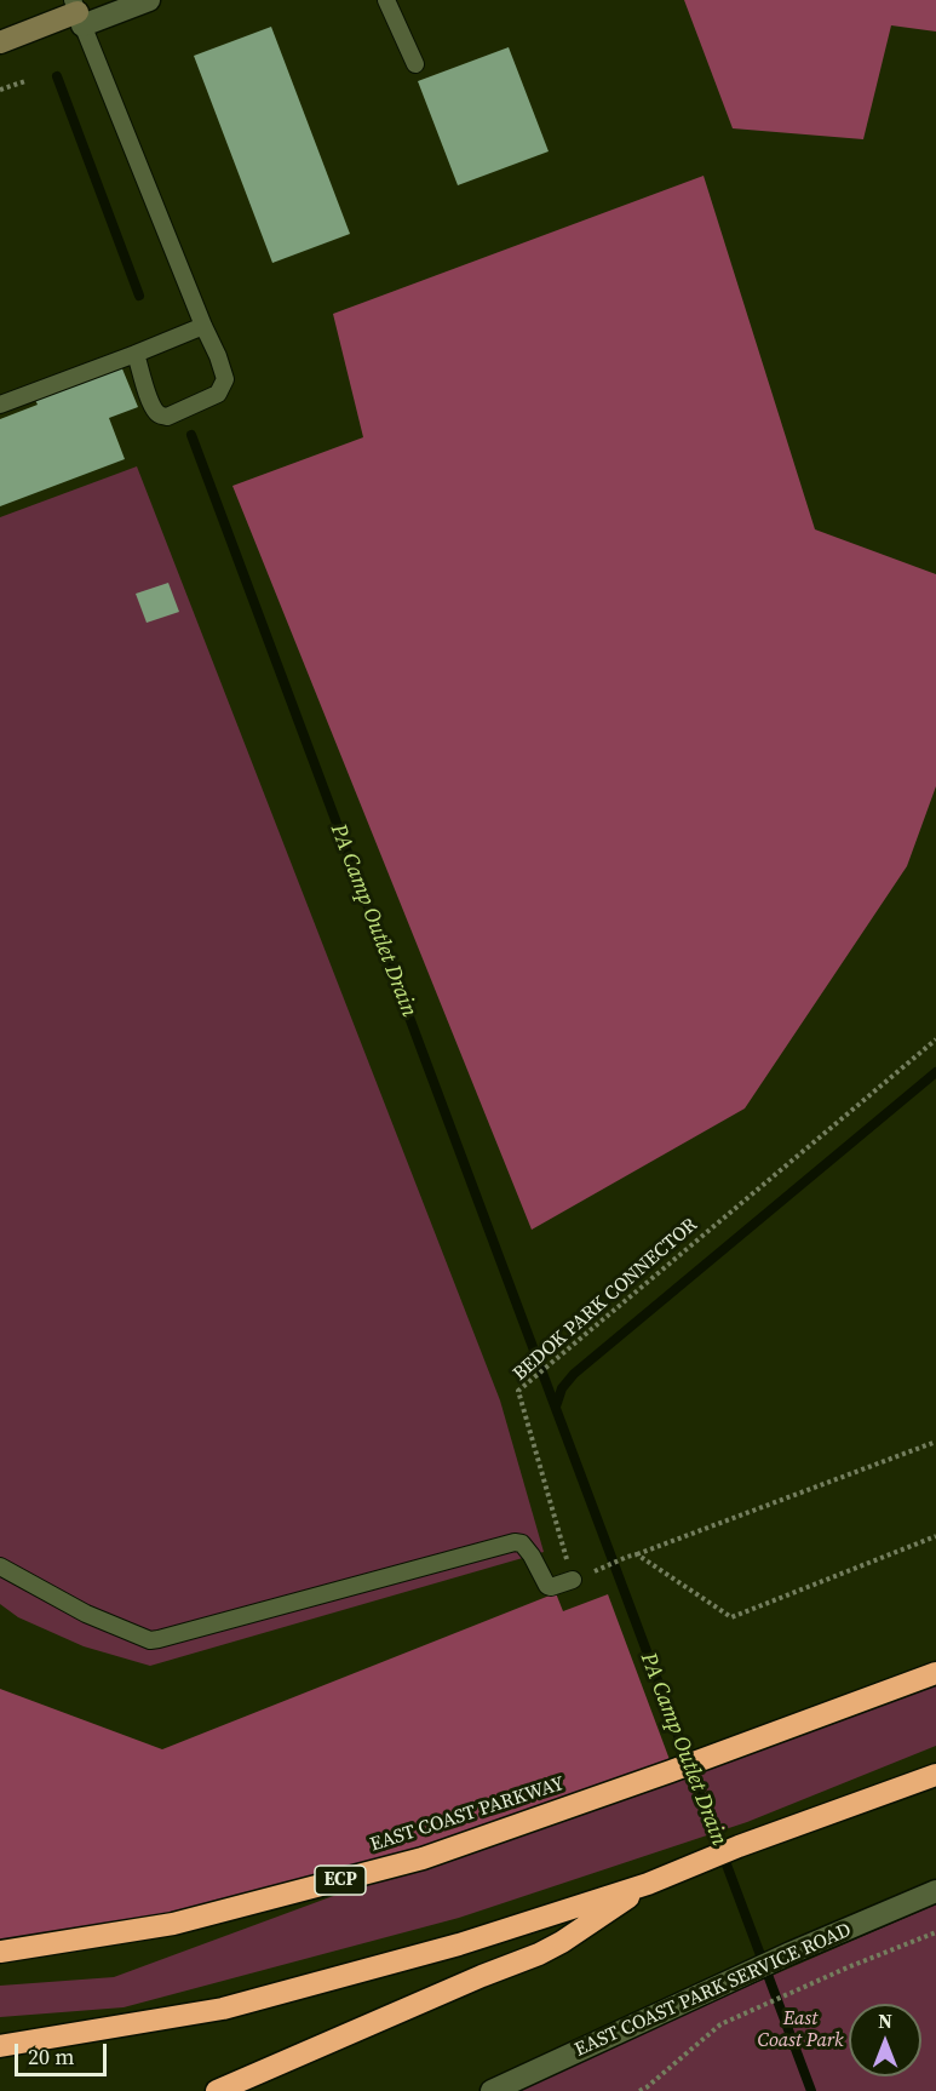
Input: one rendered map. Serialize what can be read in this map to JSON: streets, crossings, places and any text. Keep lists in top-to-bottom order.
{
  "streets": {
    "highway": ["EAST COAST PARKWAY", "ECP"],
    "street": ["EAST COAST PARK SERVICE ROAD"],
    "path": ["BEDOK PARK CONNECTOR"]
  },
  "water": ["PA Camp Outlet Drain"],
  "parks": ["East Coast Park"],
  "scale_bar": "20 m",
  "north": "top"
}
